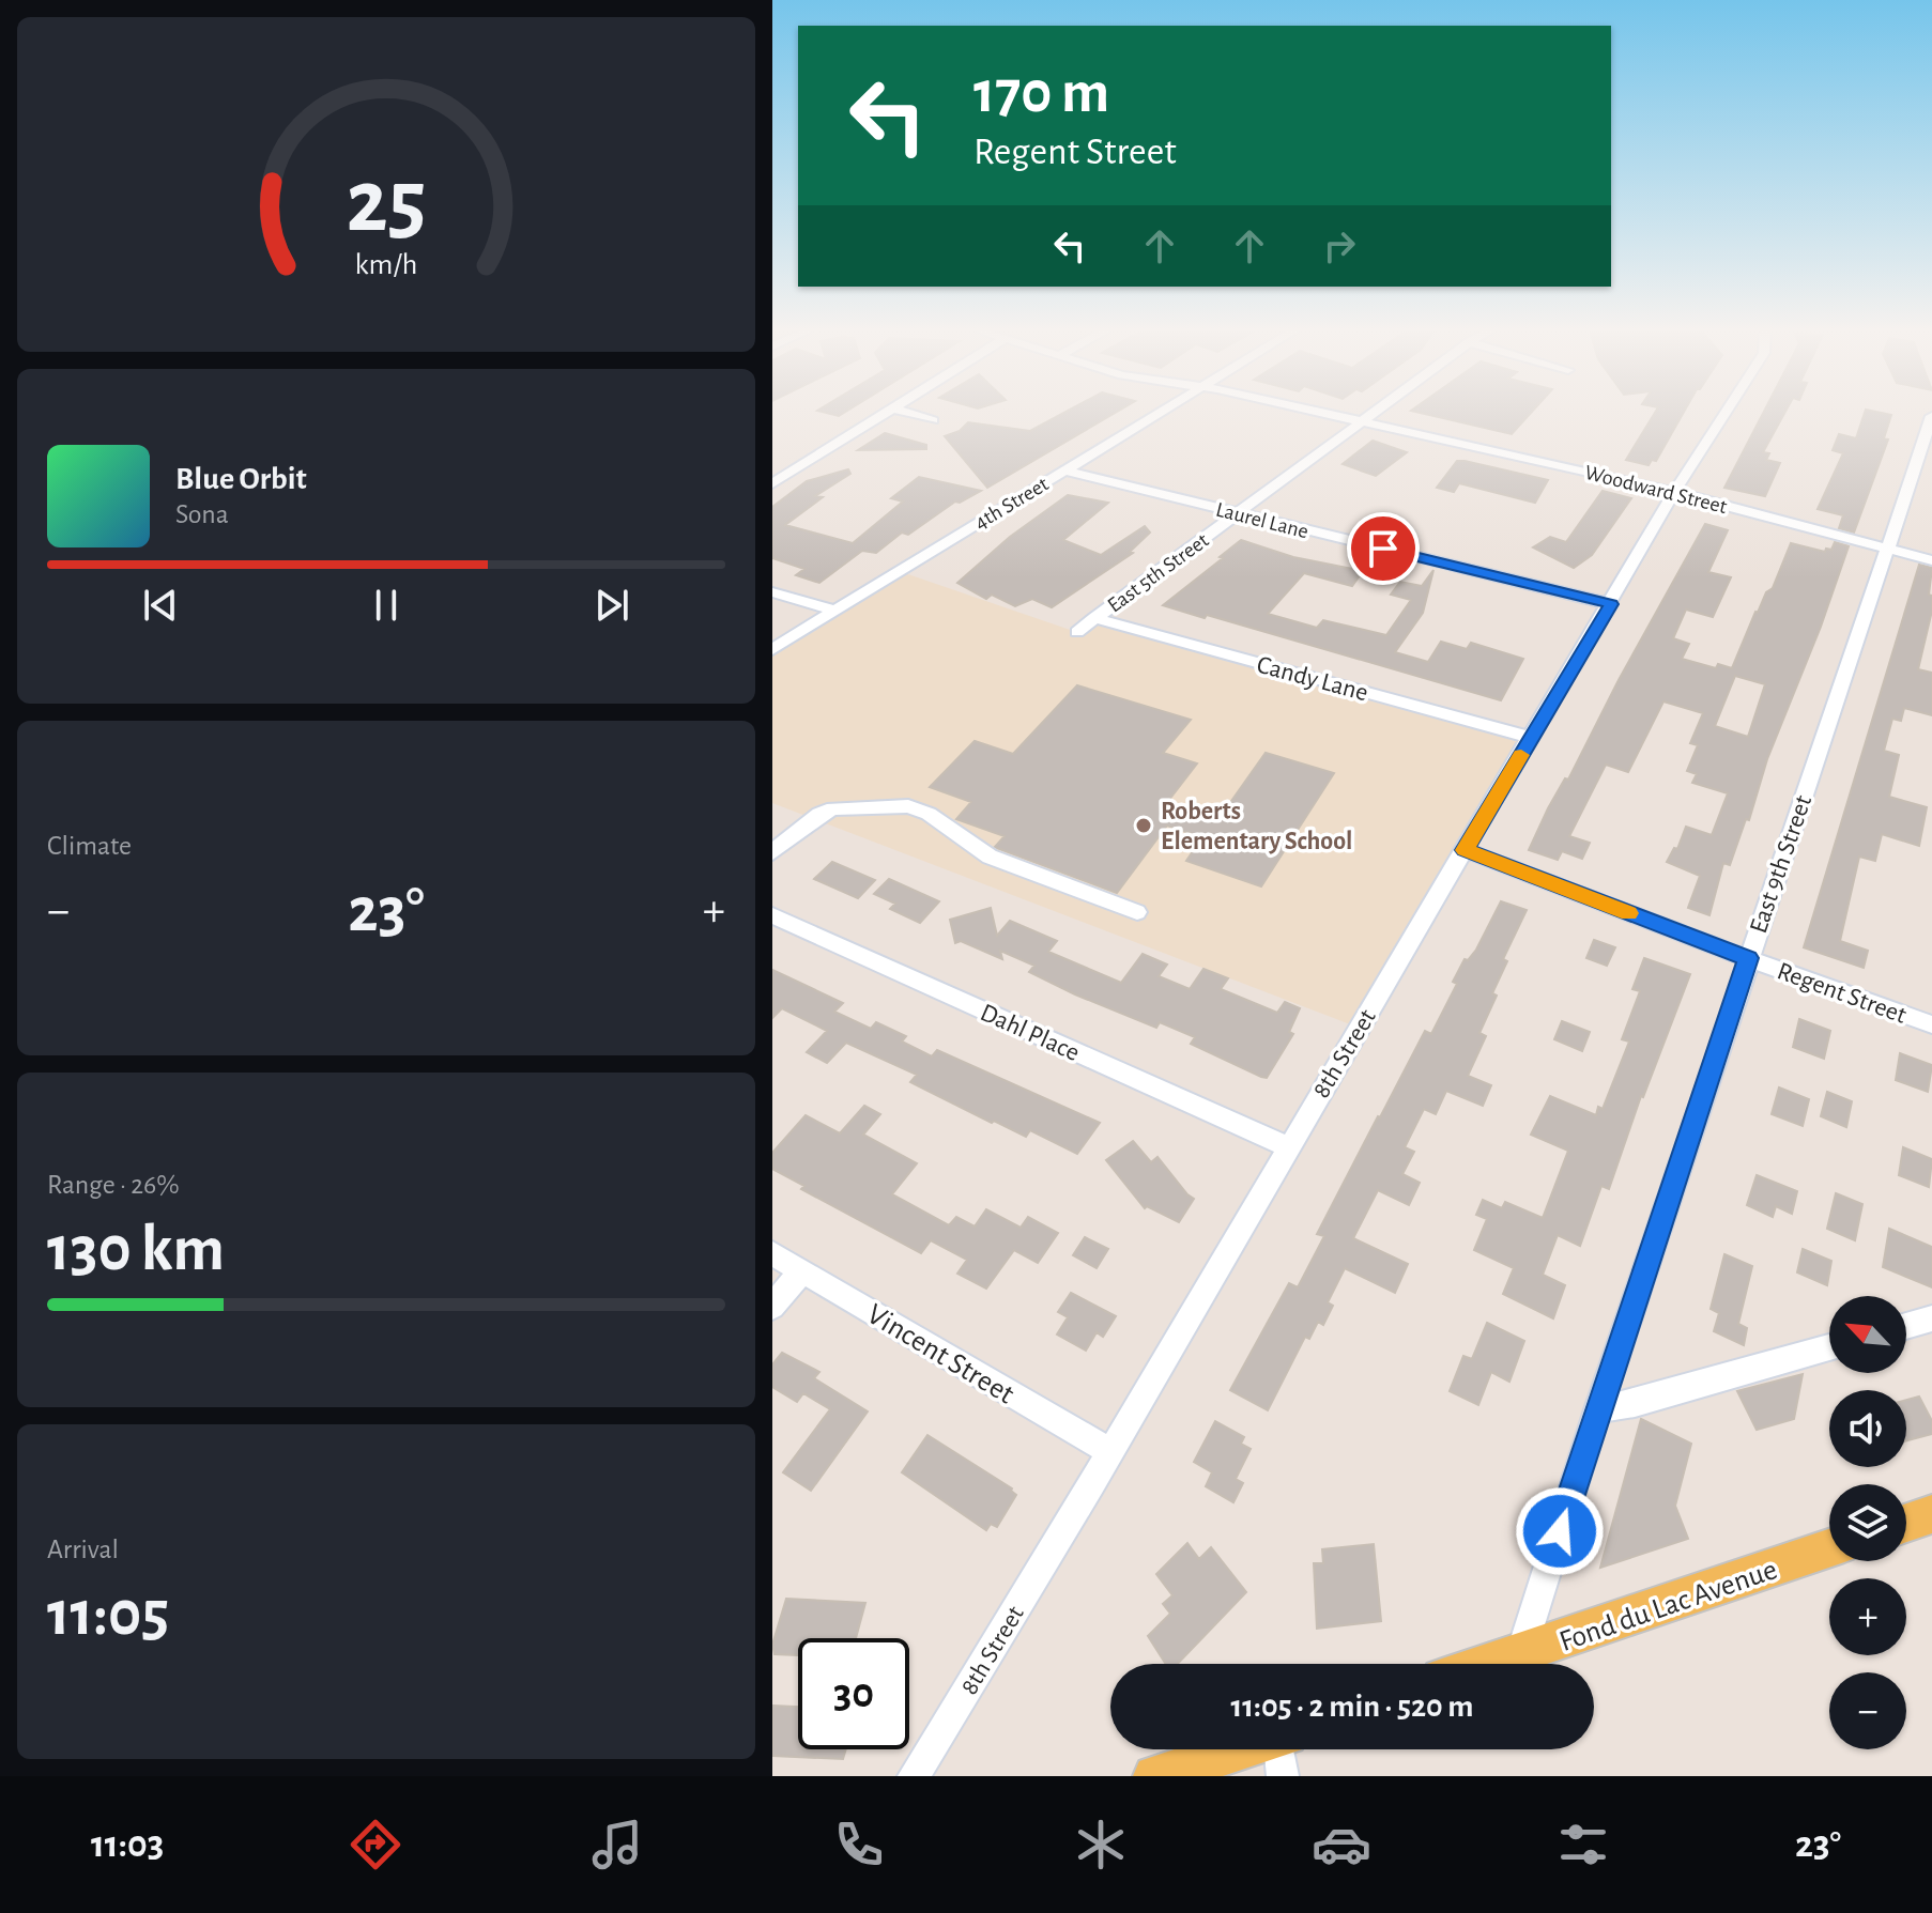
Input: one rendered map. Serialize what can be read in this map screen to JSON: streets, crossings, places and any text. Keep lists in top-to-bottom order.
{
  "streets": {
    "main road": ["Fond du Lac Avenue"],
    "street": [
      "Woodward Street",
      "4th Street",
      "Laurel Lane",
      "East 5th Street",
      "Candy Lane",
      "East 9th Street",
      "Regent Street",
      "Dahl Place",
      "8th Street",
      "Vincent Street"
    ]
  },
  "crossings": [
    ["Woodward Street", "East 5th Street"],
    ["Woodward Street", "East 9th Street"],
    ["Woodward Street", "8th Street"],
    ["4th Street", "Laurel Lane"],
    ["Laurel Lane", "East 5th Street"],
    ["Laurel Lane", "8th Street"],
    ["East 5th Street", "Candy Lane"],
    ["Candy Lane", "8th Street"],
    ["East 9th Street", "Regent Street"],
    ["East 9th Street", "Fond du Lac Avenue"],
    ["Regent Street", "8th Street"],
    ["Dahl Place", "8th Street"],
    ["8th Street", "Vincent Street"]
  ],
  "places": ["Roberts Elementary School"],
  "north": "top left",
  "page": {
    "turn": ["170 m", "Regent Street"],
    "song": ["Blue Orbit", "Sona"],
    "tile": [
      "Climate",
      ["Range · 26%", "130 km"],
      ["Arrival", "11:05"]
    ],
    "heat": ["−", "23°", "+"],
    "map_buttons": ["+", "−"],
    "limit": "30",
    "trip": "11:05 · 2 min · 520 m",
    "tabs": ["11:03", "23°"],
    "gauge": ["25", "km/h"]
  }
}
